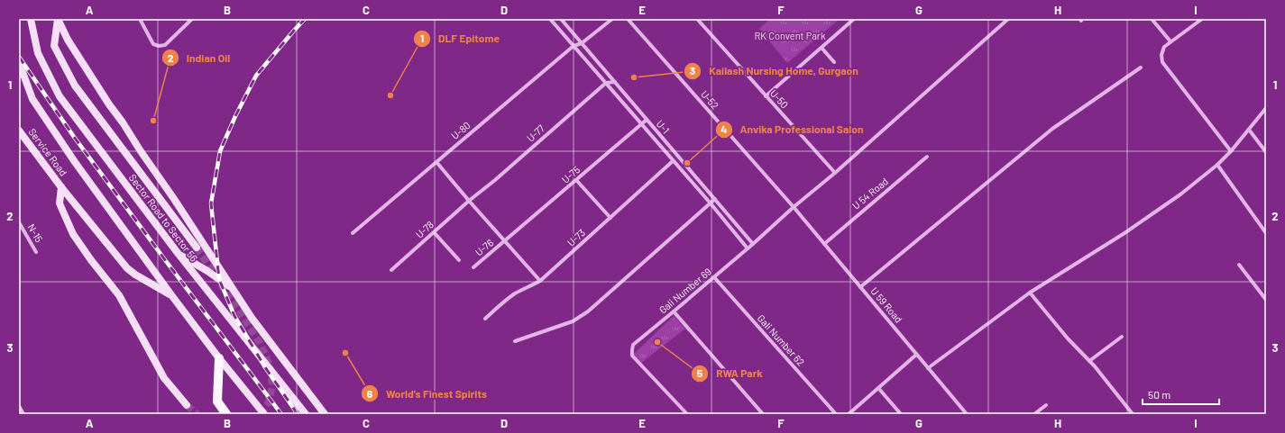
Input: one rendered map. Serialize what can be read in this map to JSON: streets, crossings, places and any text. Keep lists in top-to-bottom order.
{
  "streets": {
    "street": [
      "U-50",
      "U-52",
      "U-1",
      "U-80",
      "U-77",
      "Service Road",
      "U-75",
      "U 54 Road",
      "Sector Road to Sector 56",
      "U-78",
      "N-15",
      "U-73",
      "U-76",
      "Gali Number 69",
      "U 59 Road",
      "Gali Number 62"
    ]
  },
  "crossings": [
    ["U-50", "Gali Number 69"],
    ["U-52", "Gali Number 69"],
    ["U-52", "U 59 Road"],
    ["U-1", "U-80"],
    ["U-1", "U-77"],
    ["U-1", "U-75"],
    ["U-1", "U-73"],
    ["U-1", "Gali Number 69"],
    ["U-77", "U-78"],
    ["U-75", "U-76"],
    ["U 54 Road", "U 59 Road"],
    ["Gali Number 69", "U 59 Road"],
    ["Gali Number 69", "Gali Number 62"]
  ],
  "parks": ["RK Convent Park"],
  "places": [
    "Kailash Nursing Home, Gurgaon",
    "DLF Epitome",
    "Indian Oil",
    "Anvika Professional Salon",
    "RWA Park",
    "World's Finest Spirits"
  ],
  "scale_bar": "50 m",
  "grid": {
    "columns": [
      "A",
      "B",
      "C",
      "D",
      "E",
      "F",
      "G",
      "H",
      "I"
    ],
    "rows": ["1", "2", "3"]
  }
}
